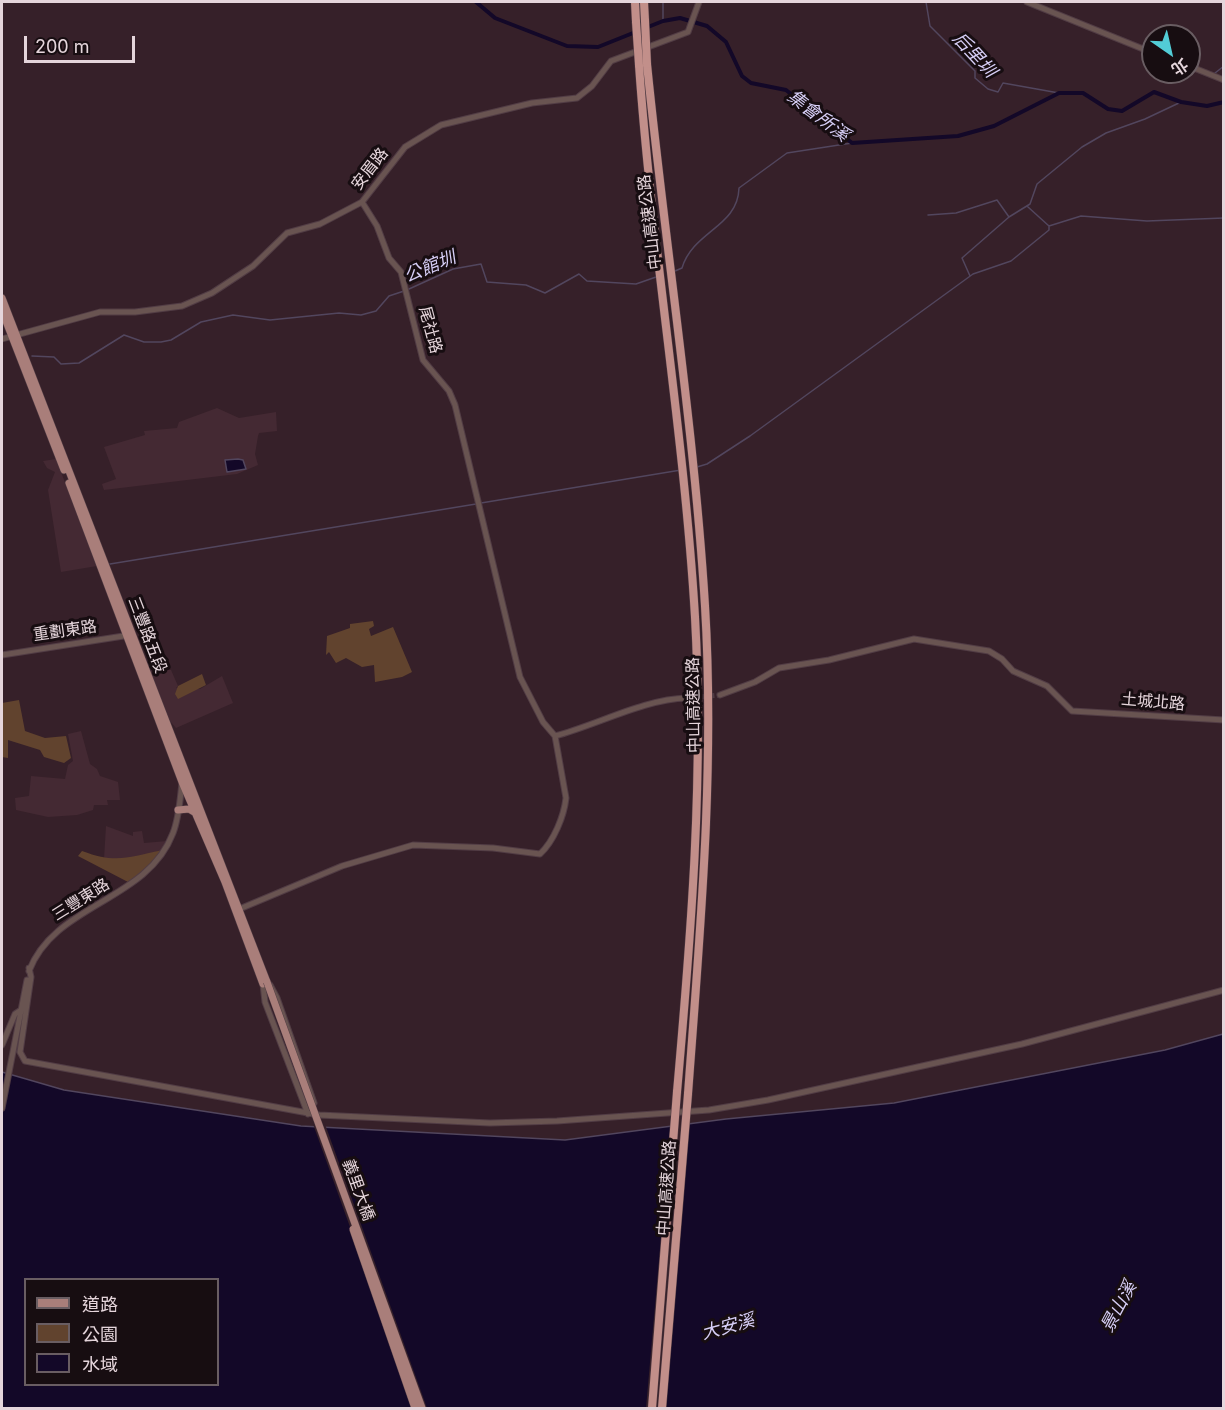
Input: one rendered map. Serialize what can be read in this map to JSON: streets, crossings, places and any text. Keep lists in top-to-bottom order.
{
  "streets": {
    "highway": ["中山高速公路"],
    "main road": ["三豐路五段", "義里大橋"],
    "street": [
      "安眉路",
      "尾社路",
      "重劃東路",
      "土城北路",
      "三豐東路"
    ]
  },
  "crossings": [
    ["安眉路", "尾社路"],
    ["安眉路", "三豐路五段"],
    ["重劃東路", "三豐路五段"],
    ["三豐路五段", "三豐東路"],
    ["三豐路五段", "義里大橋"]
  ],
  "water": [
    "后里圳",
    "集會所溪",
    "公館圳",
    "景山溪",
    "大安溪"
  ],
  "legend": ["道路", "公園", "水域"],
  "scale_bar": "200 m",
  "north": "bottom right"
}
